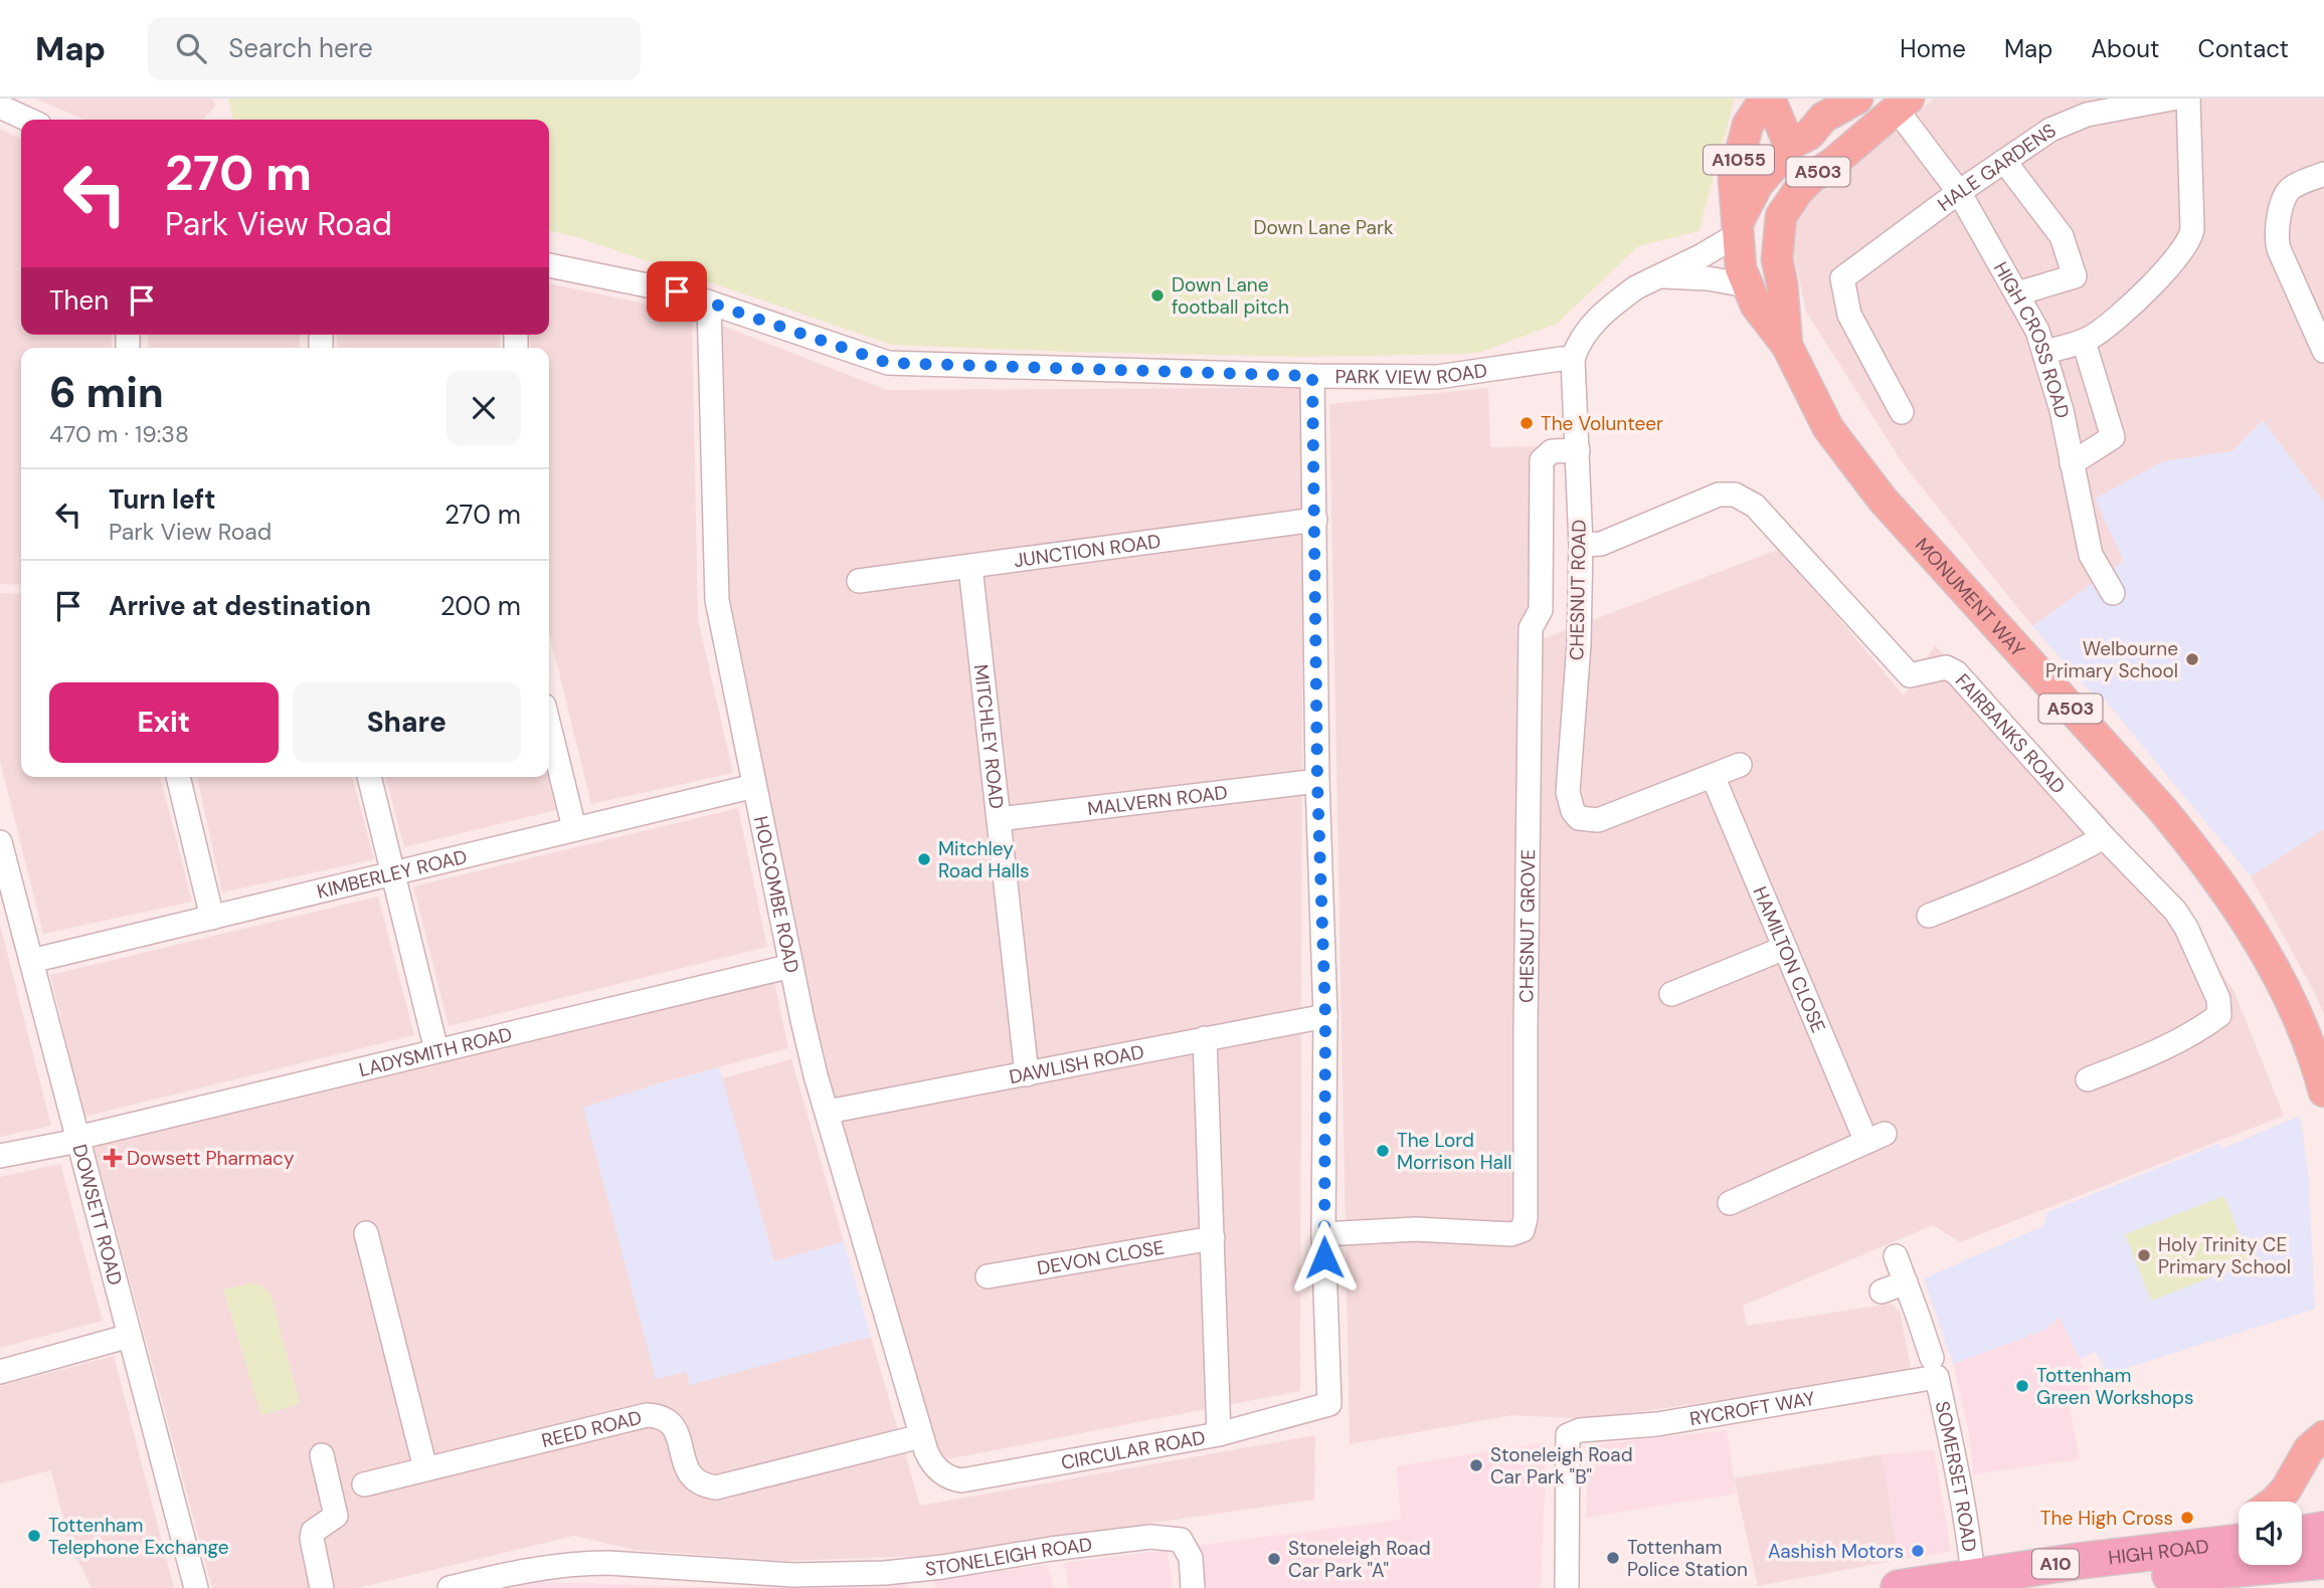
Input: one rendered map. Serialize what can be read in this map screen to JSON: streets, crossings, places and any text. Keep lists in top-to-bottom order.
{
  "streets": {
    "highway": ["HIGH ROAD", "A10"],
    "main road": ["A1055", "A503", "MONUMENT WAY"],
    "street": [
      "HALE GARDENS",
      "HIGH CROSS ROAD",
      "PARK VIEW ROAD",
      "JUNCTION ROAD",
      "CHESNUT ROAD",
      "FAIRBANKS ROAD",
      "MITCHLEY ROAD",
      "MALVERN ROAD",
      "KIMBERLEY ROAD",
      "HOLCOMBE ROAD",
      "CHESNUT GROVE",
      "HAMILTON CLOSE",
      "LADYSMITH ROAD",
      "DAWLISH ROAD",
      "DOWSETT ROAD",
      "DEVON CLOSE",
      "RYCROFT WAY",
      "REED ROAD",
      "CIRCULAR ROAD",
      "SOMERSET ROAD",
      "STONELEIGH ROAD"
    ]
  },
  "crossings": [
    ["A1055", "A503"],
    ["A1055", "MONUMENT WAY"],
    ["HALE GARDENS", "HIGH CROSS ROAD"],
    ["A503", "HIGH CROSS ROAD"],
    ["A503", "MONUMENT WAY"],
    ["PARK VIEW ROAD", "CHESNUT ROAD"],
    ["PARK VIEW ROAD", "HOLCOMBE ROAD"],
    ["JUNCTION ROAD", "MITCHLEY ROAD"],
    ["CHESNUT ROAD", "FAIRBANKS ROAD"],
    ["CHESNUT ROAD", "CHESNUT GROVE"],
    ["CHESNUT ROAD", "HAMILTON CLOSE"],
    ["MITCHLEY ROAD", "MALVERN ROAD"],
    ["MITCHLEY ROAD", "DAWLISH ROAD"],
    ["KIMBERLEY ROAD", "HOLCOMBE ROAD"],
    ["KIMBERLEY ROAD", "DOWSETT ROAD"],
    ["HOLCOMBE ROAD", "LADYSMITH ROAD"],
    ["HOLCOMBE ROAD", "DAWLISH ROAD"],
    ["HOLCOMBE ROAD", "REED ROAD"],
    ["HOLCOMBE ROAD", "CIRCULAR ROAD"],
    ["CHESNUT GROVE", "CIRCULAR ROAD"],
    ["LADYSMITH ROAD", "DOWSETT ROAD"],
    ["RYCROFT WAY", "SOMERSET ROAD"],
    ["SOMERSET ROAD", "HIGH ROAD"]
  ],
  "parks": ["Down Lane Park"],
  "places": {
    "other": [
      "Down Lane football pitch",
      "The Volunteer",
      "Welbourne Primary School",
      "Mitchley Road Halls",
      "The Lord Morrison Hall",
      "Holy Trinity CE Primary School",
      "Tottenham Green Workshops",
      "Stoneleigh Road Car Park \"B\"",
      "The High Cross",
      "Tottenham Telephone Exchange",
      "Aashish Motors",
      "Tottenham Police Station",
      "Stoneleigh Road Car Park \"A\""
    ],
    "health": ["Dowsett Pharmacy"]
  },
  "page": {
    "header": "Map",
    "search": "Search here",
    "nav": [
      "Home",
      "Map",
      "About",
      "Contact"
    ],
    "turn": ["270 m", "Park View Road"],
    "then": "Then",
    "heading": ["6 min", "470 m · 19:38"],
    "list": [
      {
        "name": "Turn left",
        "note": "Park View Road",
        "value": "270 m"
      },
      {
        "name": "Arrive at destination",
        "value": "200 m"
      }
    ],
    "buttons": ["Exit", "Share"]
  }
}
